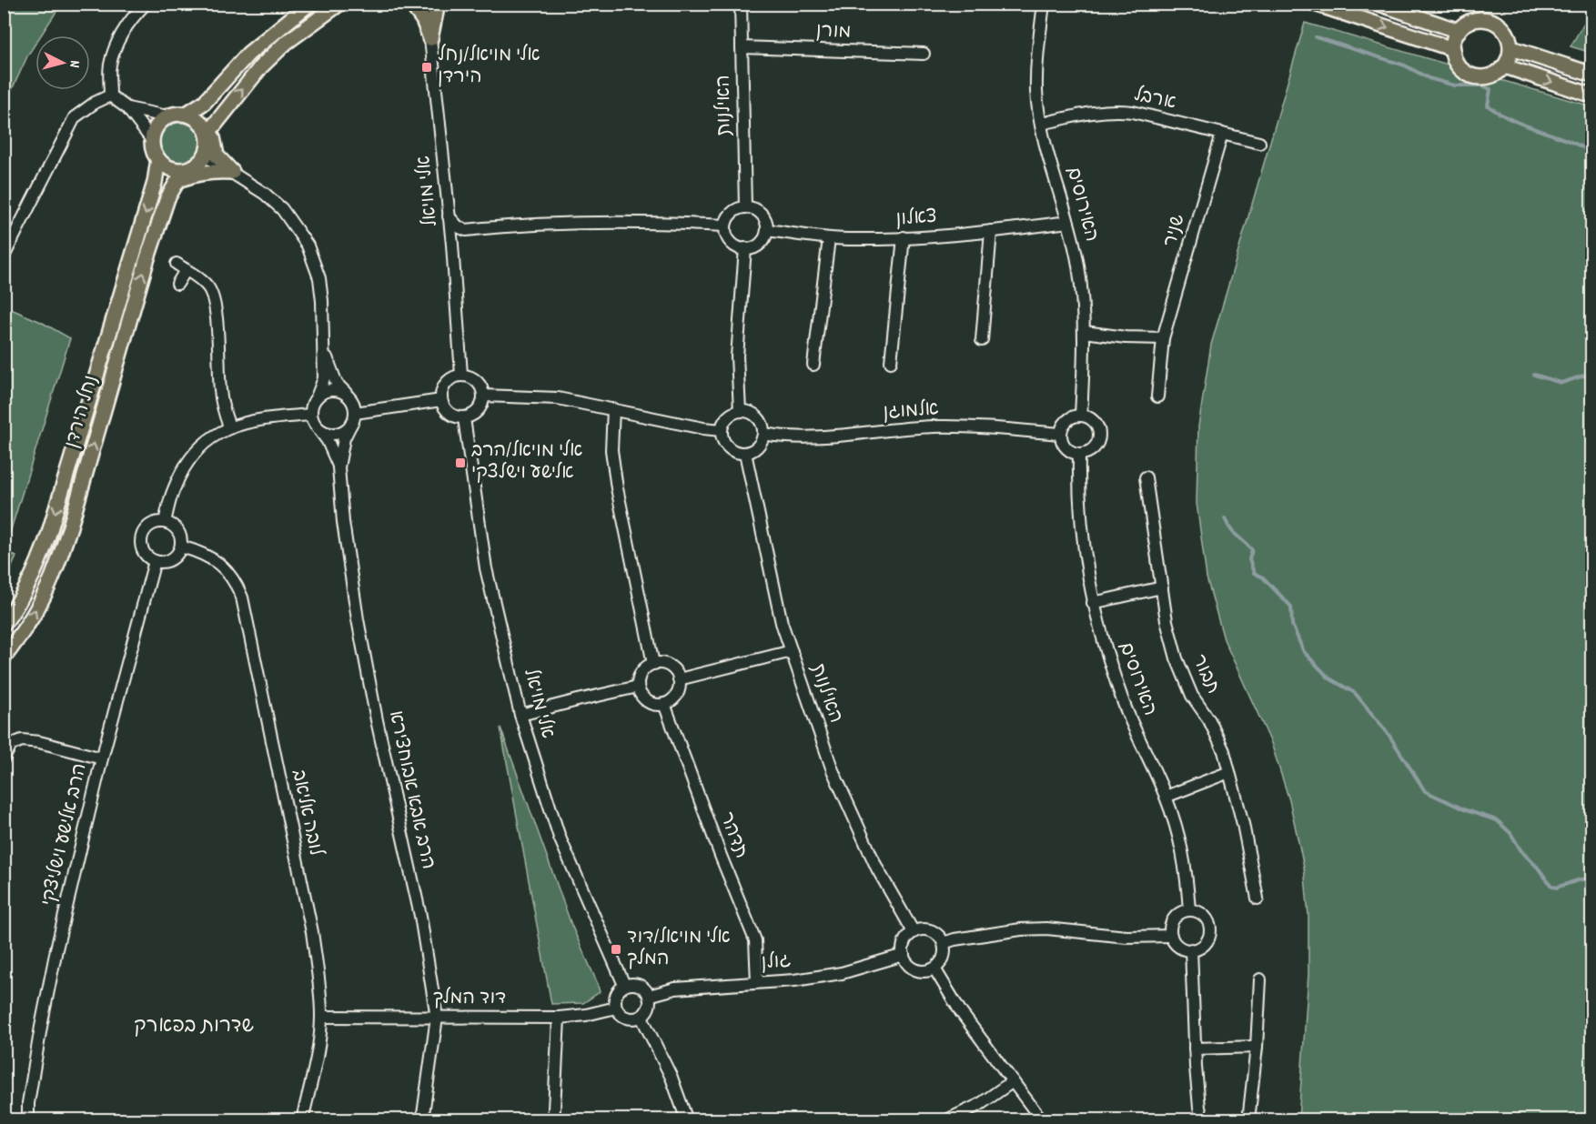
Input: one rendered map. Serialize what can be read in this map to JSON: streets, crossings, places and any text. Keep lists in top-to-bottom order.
{
  "streets": {
    "main road": ["נחל הירדן"],
    "street": [
      "מורן",
      "ארבל",
      "האילנות",
      "אלי מויאל",
      "האירוסים",
      "צאלון",
      "שניר",
      "אלמוגן",
      "תבור",
      "הרב אבא אבוחצירא",
      "לובה אליאב",
      "הרב אלישע וישליצקי",
      "תדהר",
      "גולן",
      "דוד המלך"
    ]
  },
  "crossings": [
    ["מורן", "האילנות"],
    ["ארבל", "האירוסים"],
    ["ארבל", "שניר"],
    ["האילנות", "צאלון"],
    ["האילנות", "אלמוגן"],
    ["האילנות", "גולן"],
    ["אלי מויאל", "גולן"],
    ["אלי מויאל", "דוד המלך"],
    ["האירוסים", "צאלון"],
    ["האירוסים", "אלמוגן"],
    ["הרב אבא אבוחצירא", "דוד המלך"],
    ["לובה אליאב", "הרב אלישע וישליצקי"],
    ["לובה אליאב", "דוד המלך"],
    ["תדהר", "גולן"],
    ["גולן", "דוד המלך"]
  ],
  "districts": ["שדרות בפארק"],
  "places": {
    "transit": ["אלי מויאל/נחל הירדן", "אלי מויאל/הרב אלישע וישלצקי", "אלי מויאל/דוד המלך"]
  },
  "north": "right"
}
